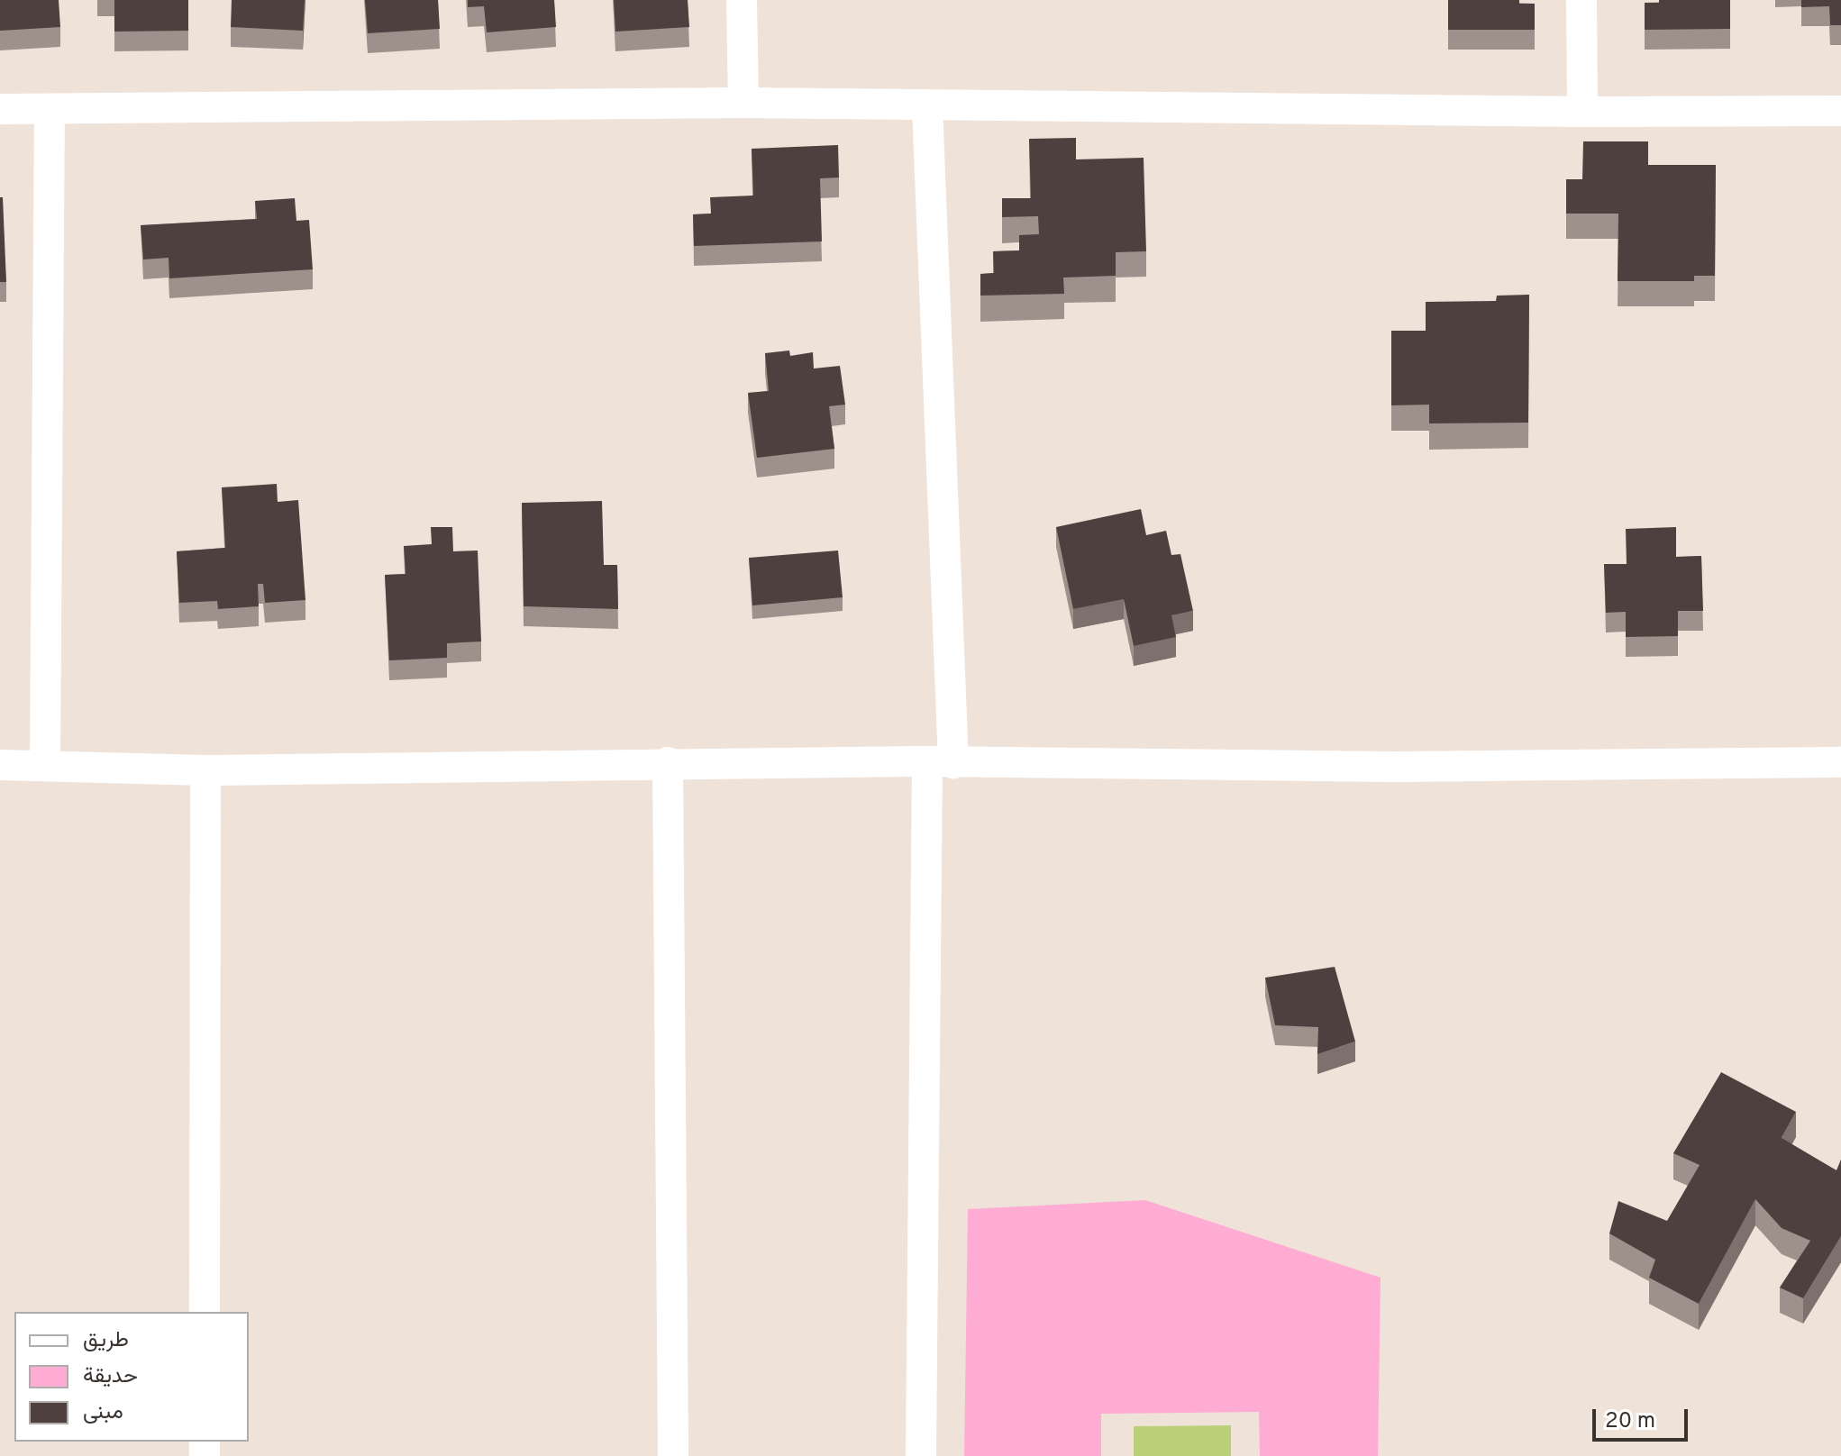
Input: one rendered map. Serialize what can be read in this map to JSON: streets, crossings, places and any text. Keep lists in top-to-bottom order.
{
  "legend": ["طريق", "حديقة", "مبنى"],
  "scale_bar": "20 m"
}
